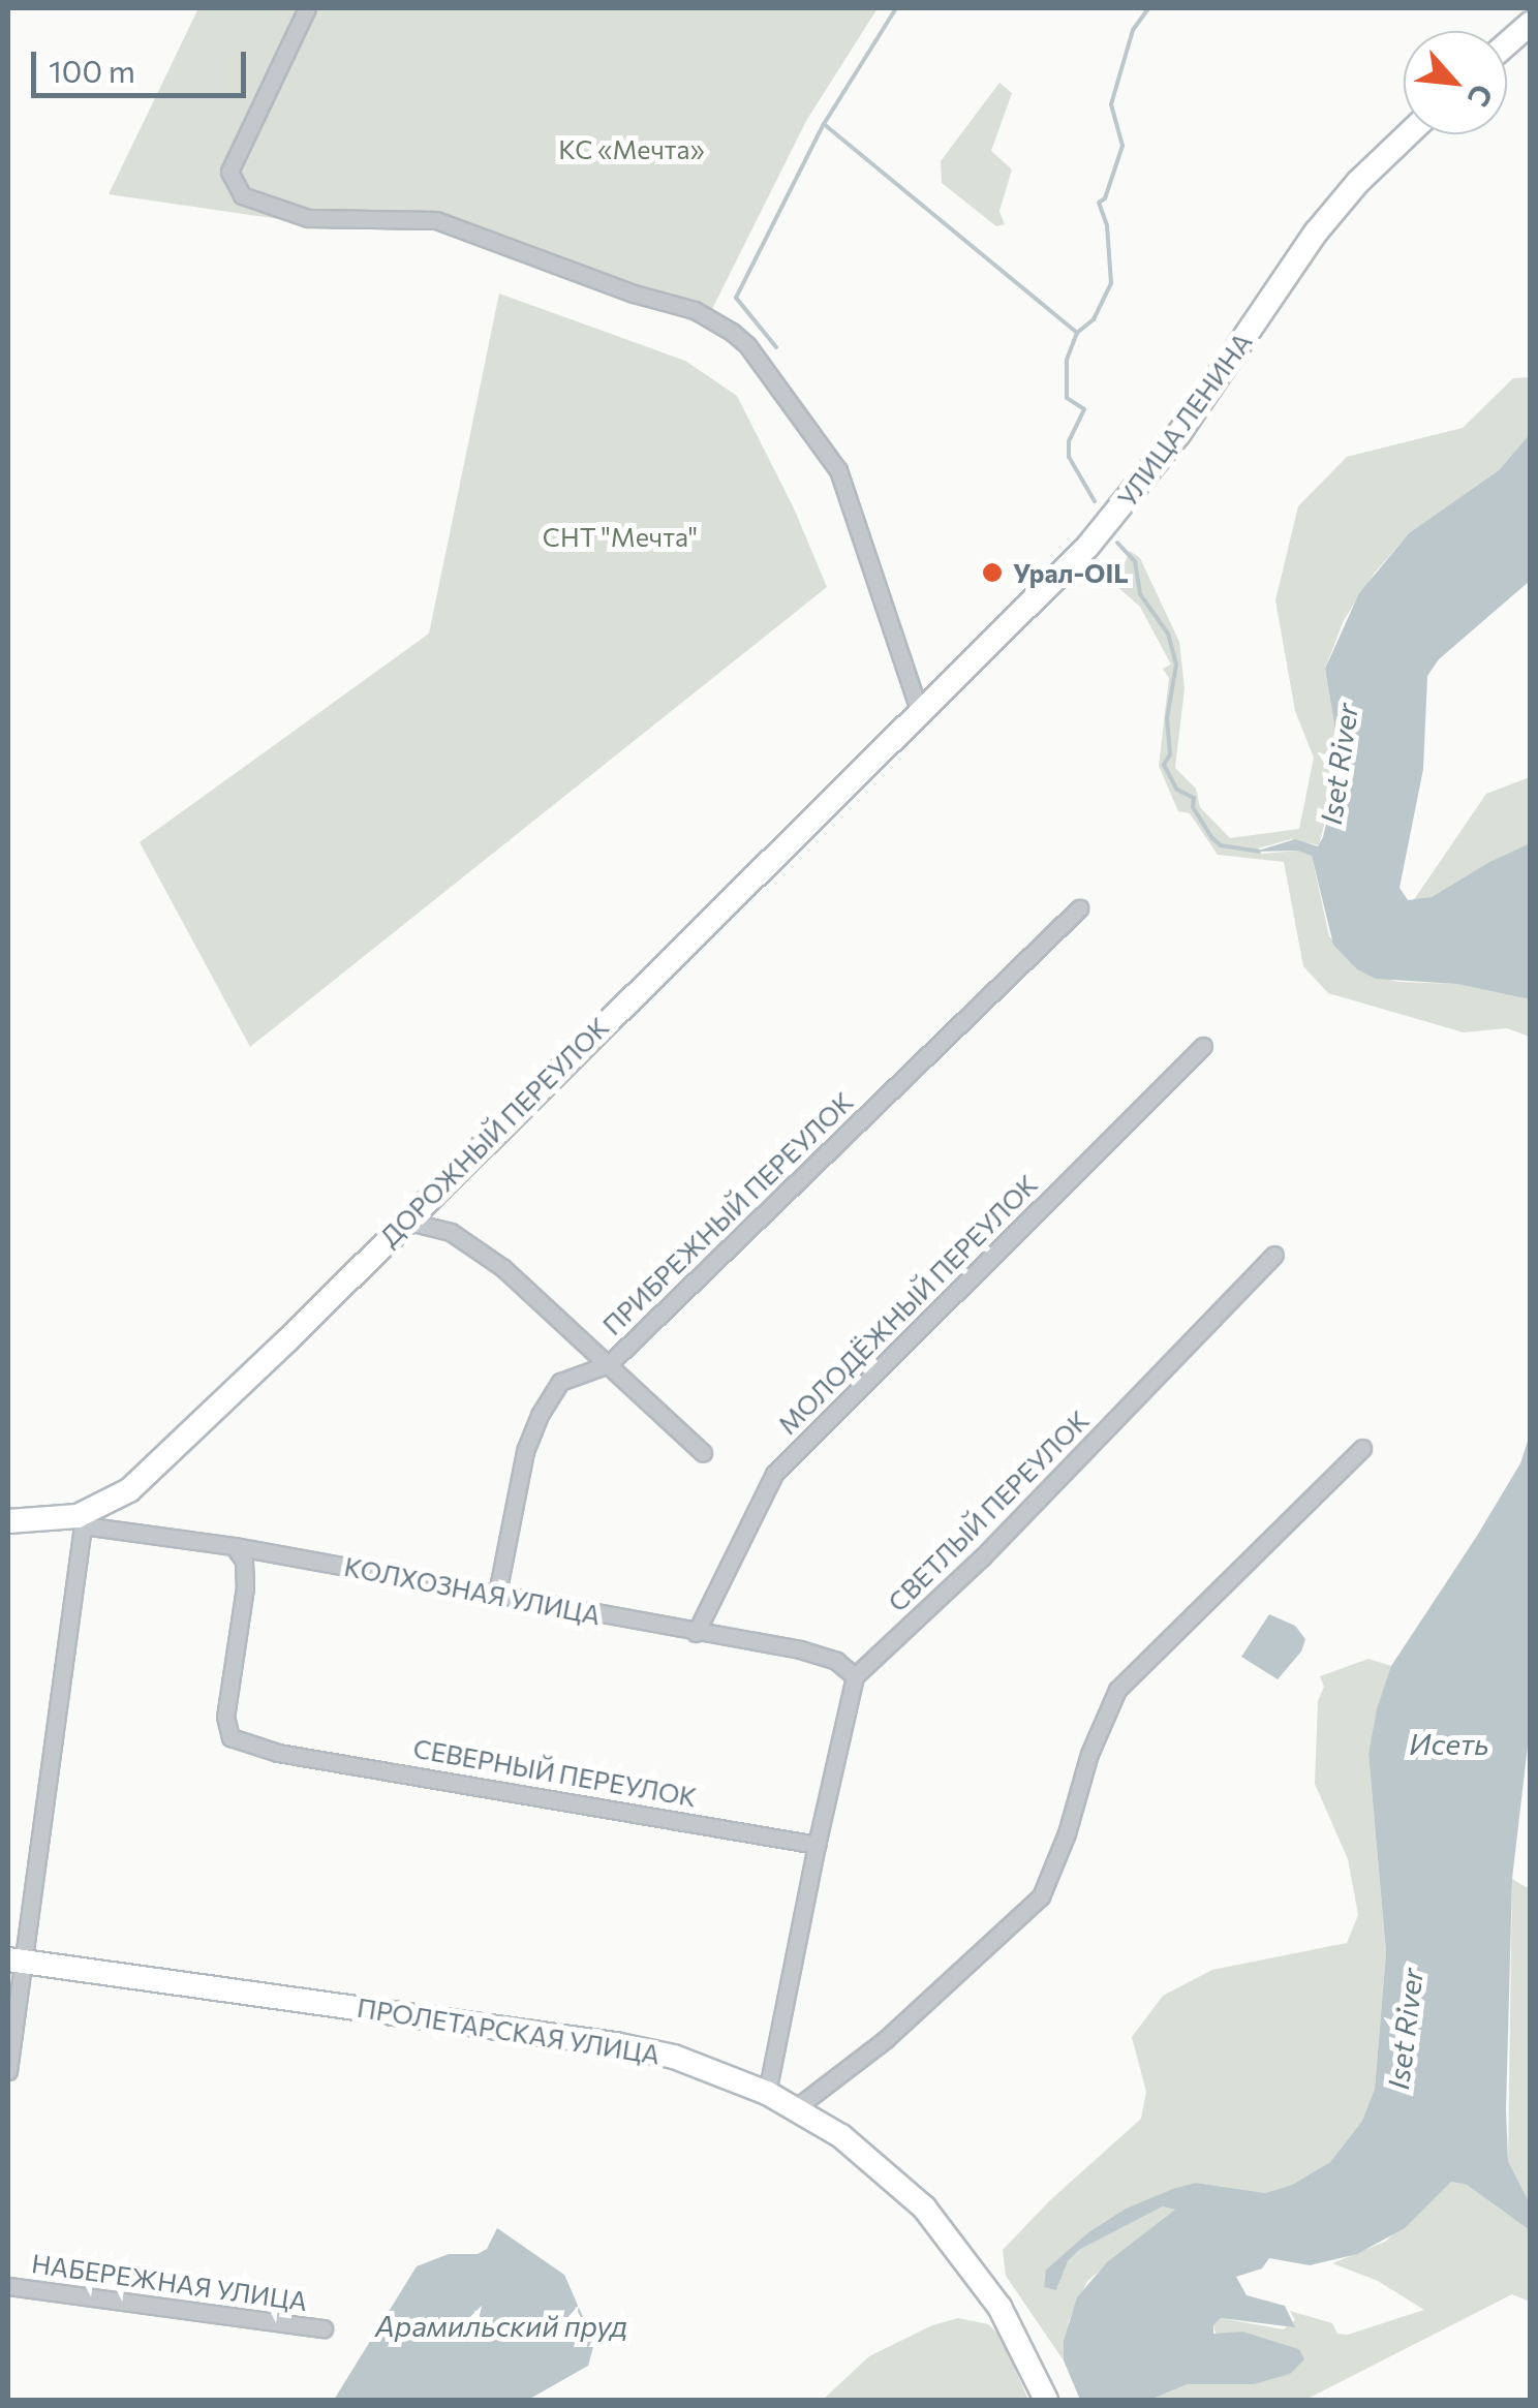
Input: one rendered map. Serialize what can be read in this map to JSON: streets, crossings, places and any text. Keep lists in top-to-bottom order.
{
  "streets": {
    "main road": ["УЛИЦА ЛЕНИНА", "ДОРОЖНЫЙ ПЕРЕУЛОК", "ПРОЛЕТАРСКАЯ УЛИЦА"],
    "street": [
      "ПРИБРЕЖНЫЙ ПЕРЕУЛОК",
      "МОЛОДЁЖНЫЙ ПЕРЕУЛОК",
      "СВЕТЛЫЙ ПЕРЕУЛОК",
      "КОЛХОЗНАЯ УЛИЦА",
      "СЕВЕРНЫЙ ПЕРЕУЛОК",
      "НАБЕРЕЖНАЯ УЛИЦА"
    ]
  },
  "crossings": [
    ["УЛИЦА ЛЕНИНА", "ДОРОЖНЫЙ ПЕРЕУЛОК"],
    ["ДОРОЖНЫЙ ПЕРЕУЛОК", "КОЛХОЗНАЯ УЛИЦА"],
    ["ПРИБРЕЖНЫЙ ПЕРЕУЛОК", "КОЛХОЗНАЯ УЛИЦА"],
    ["МОЛОДЁЖНЫЙ ПЕРЕУЛОК", "КОЛХОЗНАЯ УЛИЦА"],
    ["СВЕТЛЫЙ ПЕРЕУЛОК", "КОЛХОЗНАЯ УЛИЦА"],
    ["КОЛХОЗНАЯ УЛИЦА", "СЕВЕРНЫЙ ПЕРЕУЛОК"]
  ],
  "water": ["Iset River", "Исеть", "Арамильский пруд"],
  "parks": ["КС «Мечта»", "СНТ \"Мечта\""],
  "places": ["Урал-OIL"],
  "scale_bar": "100 m",
  "north": "bottom right"
}
